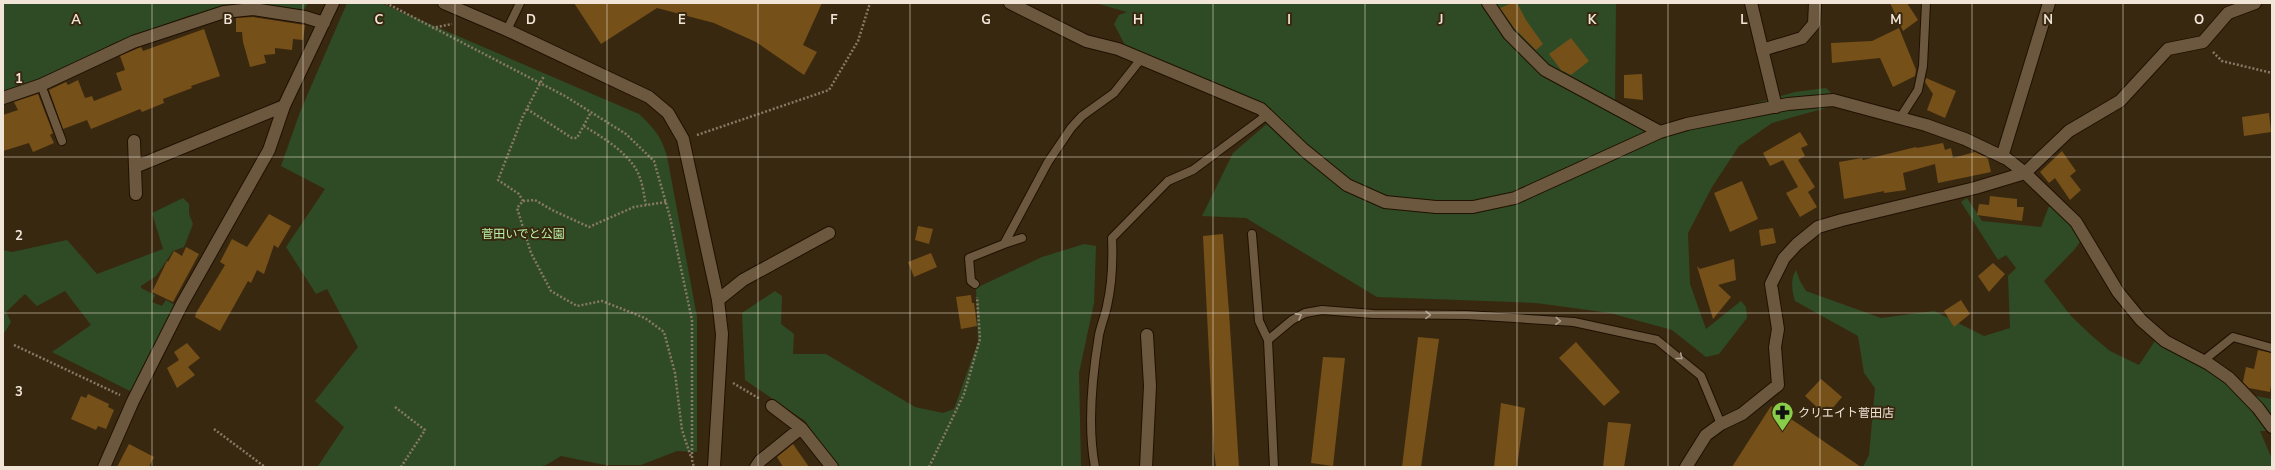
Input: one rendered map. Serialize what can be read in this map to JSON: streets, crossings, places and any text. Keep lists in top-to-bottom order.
{
  "parks": ["菅田いでと公園"],
  "places": {
    "pharmacy": ["クリエイト菅田店"]
  },
  "grid": {
    "columns": [
      "A",
      "B",
      "C",
      "D",
      "E",
      "F",
      "G",
      "H",
      "I",
      "J",
      "K",
      "L",
      "M",
      "N",
      "O"
    ],
    "rows": ["1", "2", "3"]
  }
}
